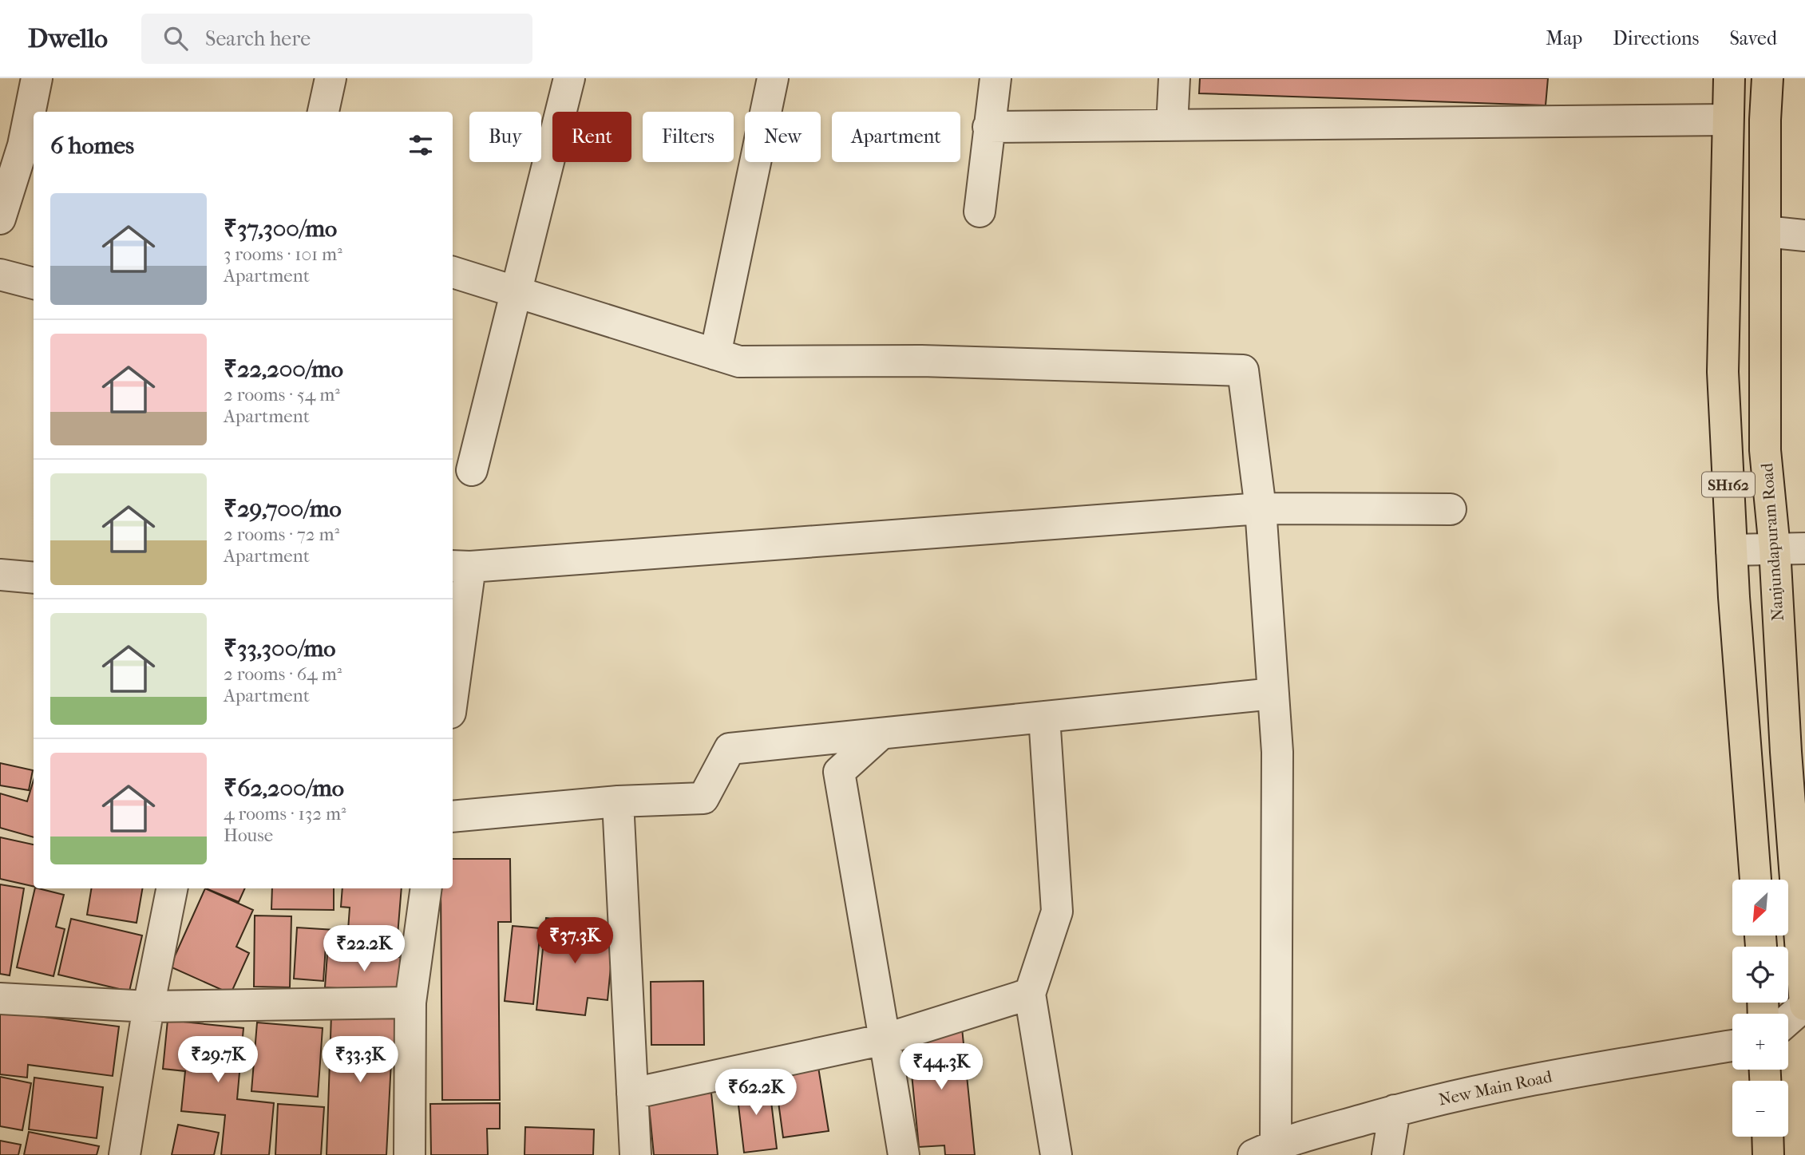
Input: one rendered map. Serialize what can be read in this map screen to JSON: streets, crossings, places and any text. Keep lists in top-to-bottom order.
{
  "streets": {
    "main road": ["SH162", "Nanjundapuram Road"],
    "street": ["New Main Road"]
  },
  "north": "bottom left",
  "page": {
    "header": "Dwello",
    "search": "Search here",
    "nav": ["Map", "Directions", "Saved"],
    "chip": [
      "Buy",
      "Rent",
      "Filters",
      "New",
      "Apartment"
    ],
    "heading": "6 homes",
    "list": [
      {
        "name": "₹37,300/mo",
        "note": "3 rooms · 101 m² · Apartment"
      },
      {
        "name": "₹22,200/mo",
        "note": "2 rooms · 54 m² · Apartment"
      },
      {
        "name": "₹29,700/mo",
        "note": "2 rooms · 72 m² · Apartment"
      },
      {
        "name": "₹33,300/mo",
        "note": "2 rooms · 64 m² · Apartment"
      },
      {
        "name": "₹62,200/mo",
        "note": "4 rooms · 132 m² · House"
      }
    ],
    "map_buttons": ["+", "−"],
    "price": [
      "₹37.3K",
      "₹22.2K",
      "₹29.7K",
      "₹33.3K",
      "₹44.3K",
      "₹62.2K"
    ]
  }
}
